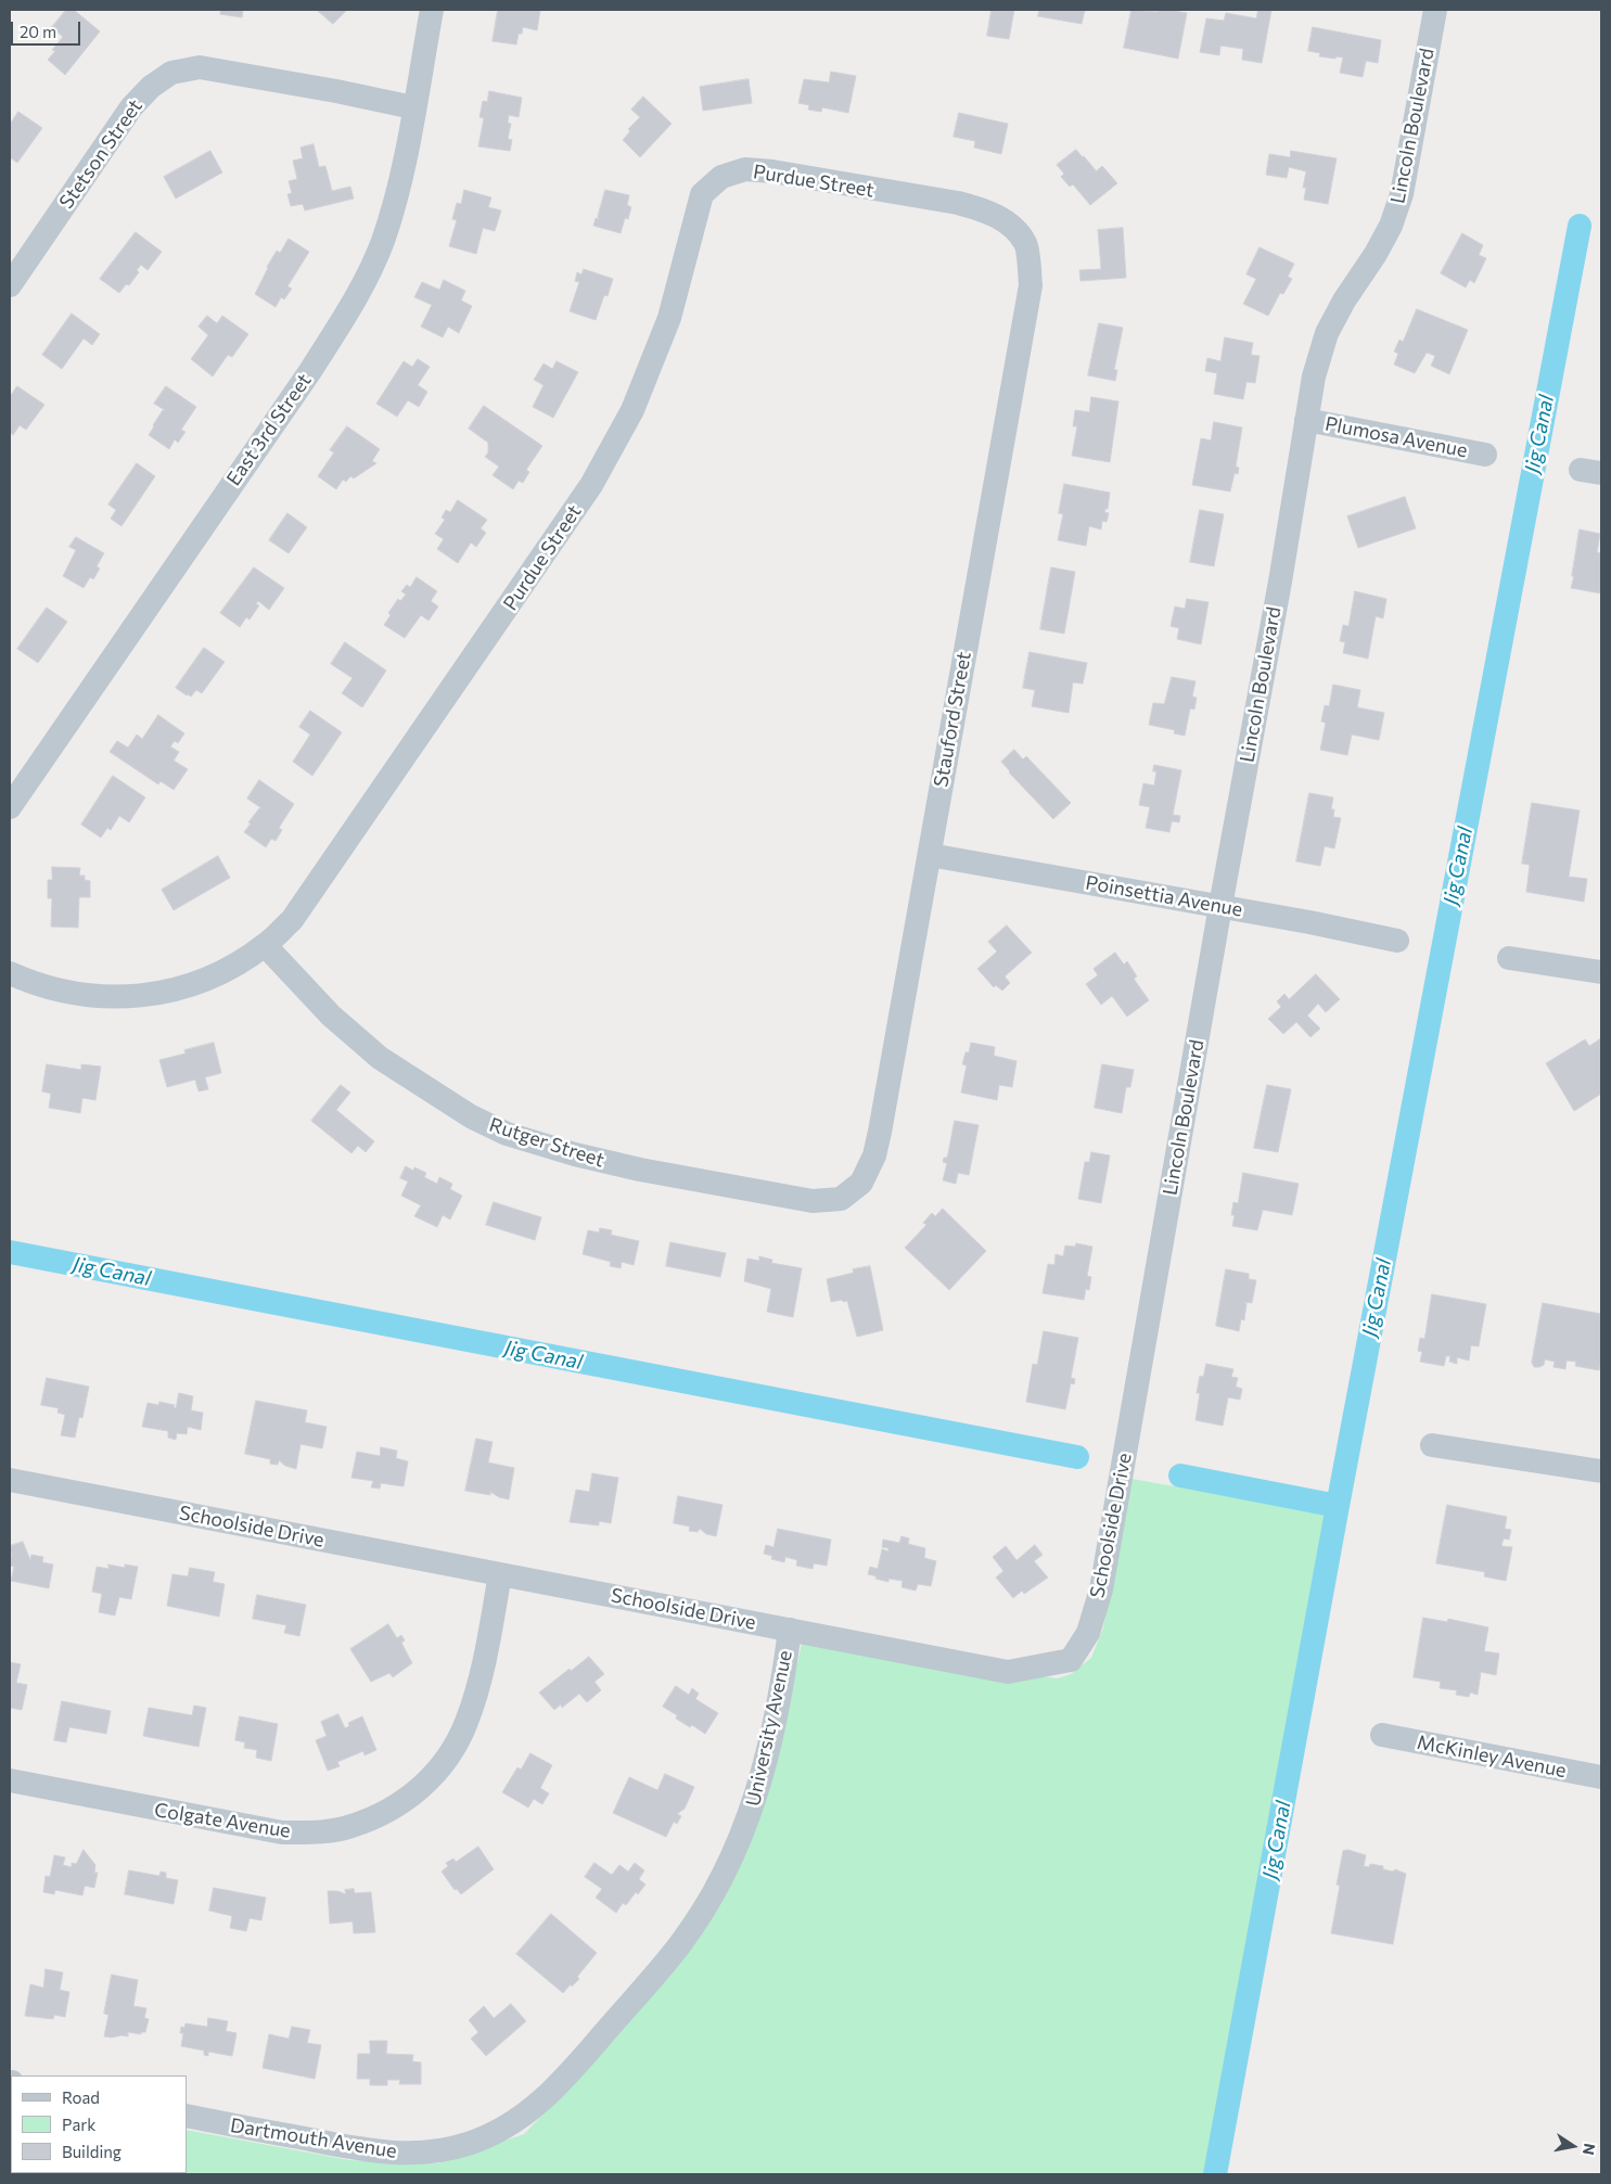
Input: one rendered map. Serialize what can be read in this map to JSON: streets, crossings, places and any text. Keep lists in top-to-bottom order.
{
  "streets": {
    "street": [
      "Lincoln Boulevard",
      "Stetson Street",
      "Purdue Street",
      "East 3rd Street",
      "Plumosa Avenue",
      "Stauford Street",
      "Poinsettia Avenue",
      "Rutger Street",
      "Schoolside Drive",
      "University Avenue",
      "McKinley Avenue",
      "Colgate Avenue",
      "Dartmouth Avenue"
    ]
  },
  "crossings": [
    ["Lincoln Boulevard", "Plumosa Avenue"],
    ["Lincoln Boulevard", "Poinsettia Avenue"],
    ["Lincoln Boulevard", "Schoolside Drive"],
    ["Stetson Street", "East 3rd Street"],
    ["Purdue Street", "Stauford Street"],
    ["Purdue Street", "Rutger Street"],
    ["Stauford Street", "Poinsettia Avenue"],
    ["Stauford Street", "Rutger Street"],
    ["Schoolside Drive", "University Avenue"],
    ["Schoolside Drive", "Colgate Avenue"],
    ["University Avenue", "Dartmouth Avenue"]
  ],
  "water": ["Jig Canal"],
  "legend": ["Road", "Park", "Building"],
  "scale_bar": "20 m",
  "north": "right"
}
